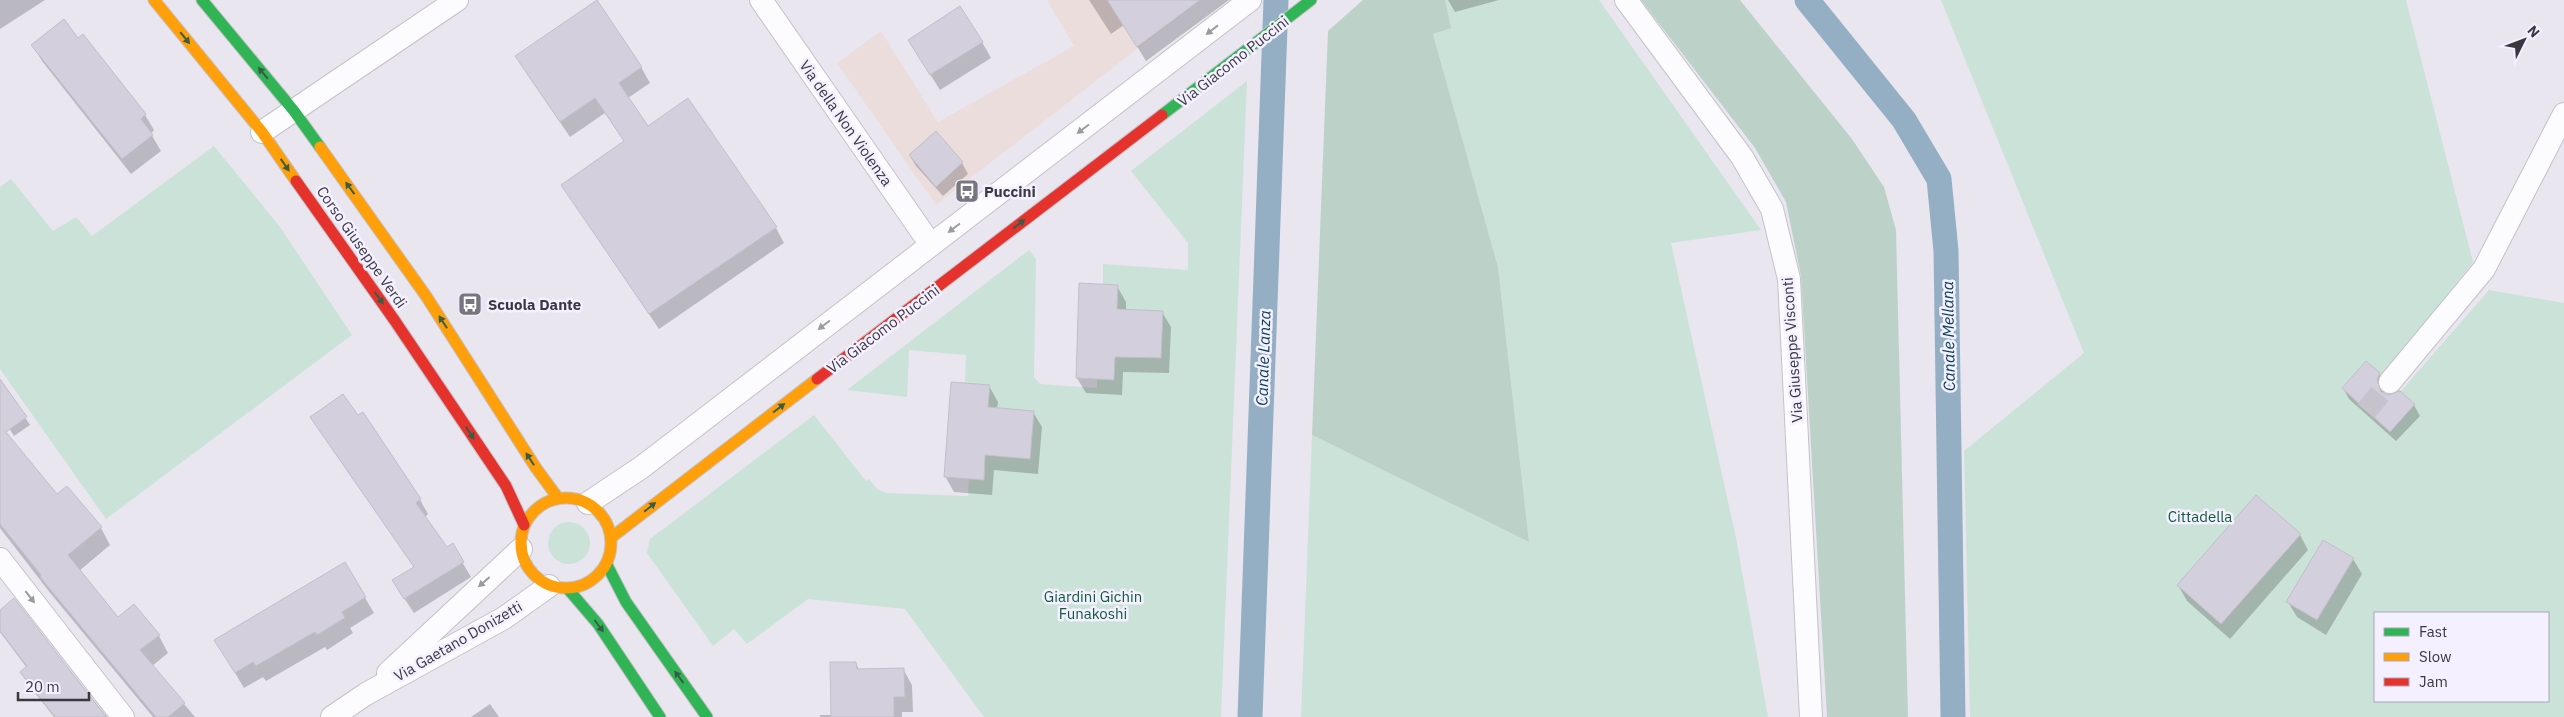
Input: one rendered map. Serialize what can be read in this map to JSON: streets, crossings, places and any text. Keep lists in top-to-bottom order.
{
  "streets": {
    "street": [
      "Via Giacomo Puccini",
      "Via della Non Violenza",
      "Corso Giuseppe Verdi",
      "Via Giuseppe Visconti",
      "Via Gaetano Donizetti"
    ]
  },
  "crossings": [
    ["Via Giacomo Puccini", "Corso Giuseppe Verdi"],
    ["Via Giacomo Puccini", "Via Gaetano Donizetti"],
    ["Corso Giuseppe Verdi", "Via Gaetano Donizetti"]
  ],
  "water": ["Canale Mellana", "Canale Lanza"],
  "parks": ["Cittadella", "Giardini Gichin Funakoshi"],
  "places": {
    "bus stop": ["Puccini", "Scuola Dante"]
  },
  "legend": ["Fast", "Slow", "Jam"],
  "scale_bar": "20 m",
  "north": "top right"
}
